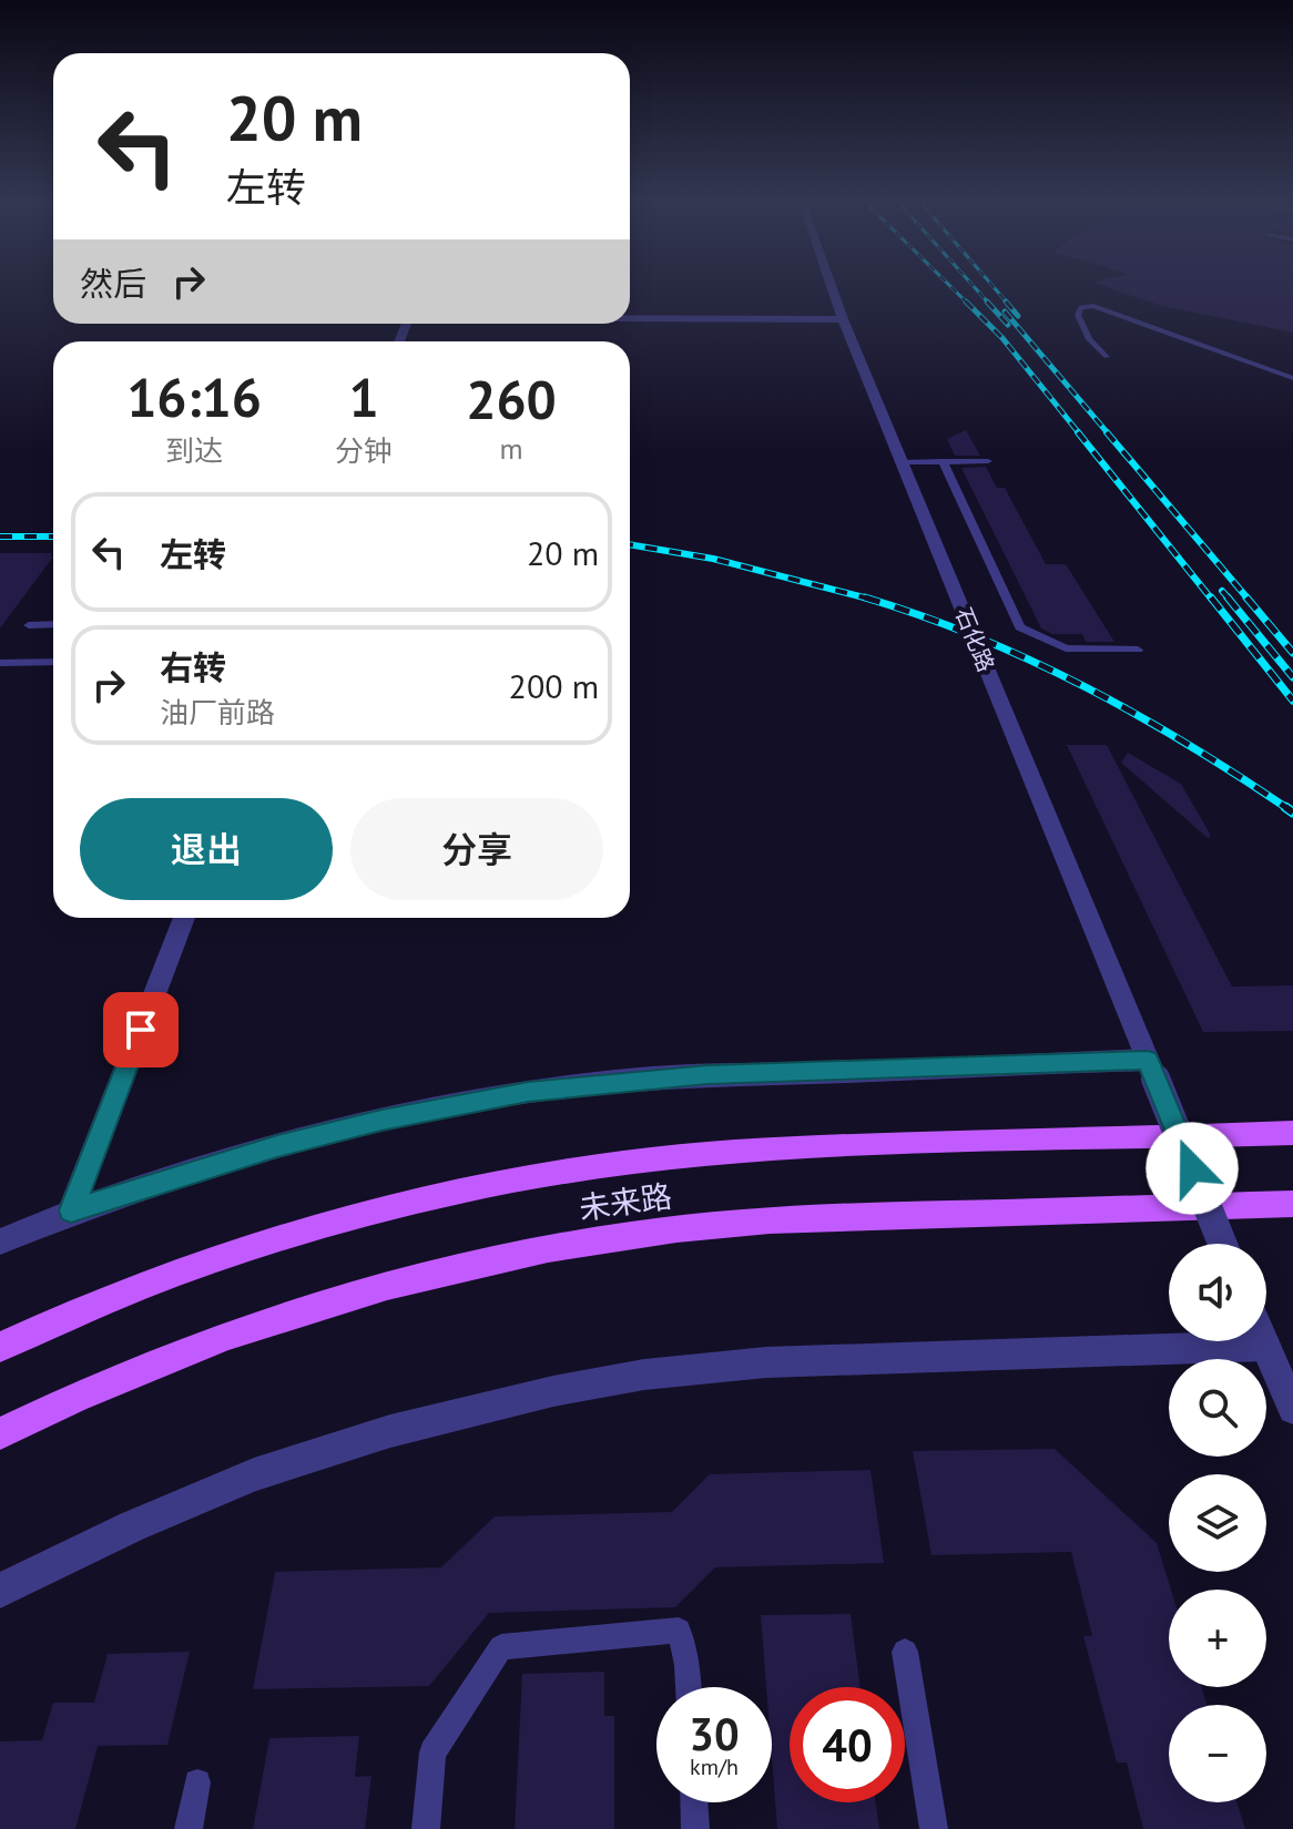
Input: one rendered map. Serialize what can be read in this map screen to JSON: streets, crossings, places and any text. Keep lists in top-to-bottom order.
{
  "streets": {
    "main road": ["未来路"],
    "street": ["石化路"]
  },
  "page": {
    "turn": ["20 m", "左转"],
    "then": "然后",
    "eta": [
      "16:16",
      "到达",
      "1",
      "分钟",
      "260",
      "m"
    ],
    "list": [
      {
        "name": "左转",
        "value": "20 m"
      },
      {
        "name": "右转",
        "note": "油厂前路",
        "value": "200 m"
      }
    ],
    "buttons": ["退出", "分享"],
    "map_buttons": ["+", "−"],
    "speed": "30 km/h",
    "limit": "40"
  }
}
